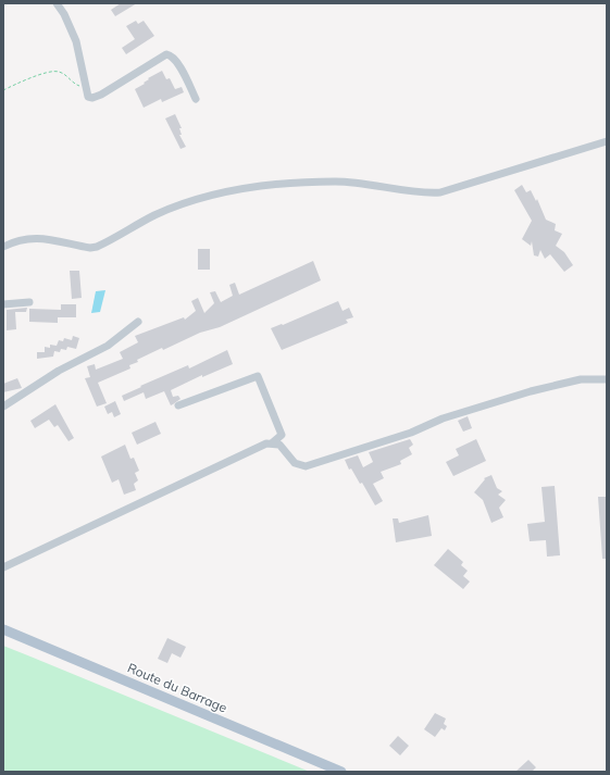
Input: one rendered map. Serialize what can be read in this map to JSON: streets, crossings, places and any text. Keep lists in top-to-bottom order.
{
  "streets": {
    "main road": ["Route du Barrage"]
  }
}
